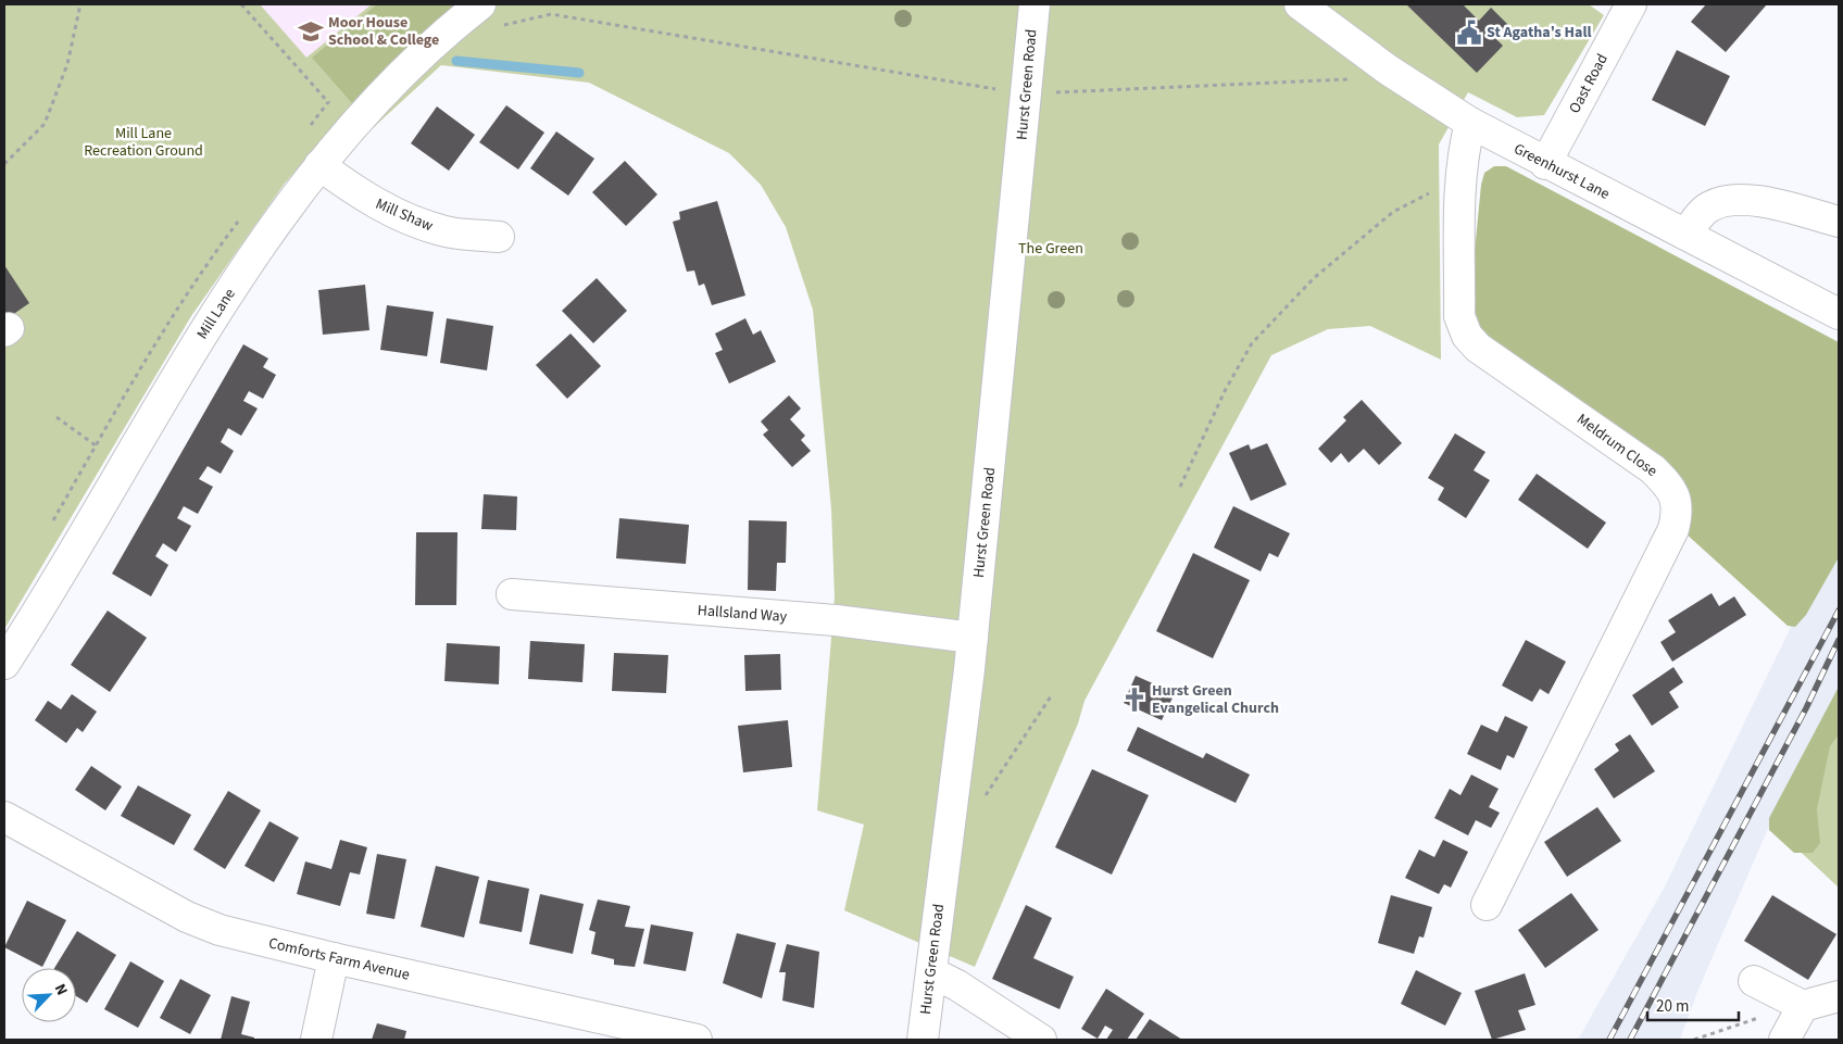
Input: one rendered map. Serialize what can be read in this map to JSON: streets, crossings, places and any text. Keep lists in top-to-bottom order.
{
  "streets": {
    "street": [
      "Oast Road",
      "Hurst Green Road",
      "Greenhurst Lane",
      "Mill Shaw",
      "Mill Lane",
      "Meldrum Close",
      "Hallsland Way",
      "Comforts Farm Avenue"
    ]
  },
  "crossings": [
    ["Oast Road", "Greenhurst Lane"],
    ["Hurst Green Road", "Hallsland Way"],
    ["Greenhurst Lane", "Meldrum Close"],
    ["Mill Shaw", "Mill Lane"]
  ],
  "parks": ["Mill Lane Recreation Ground", "The Green"],
  "places": {
    "school or university": ["Moor House School & College"],
    "public building": ["St Agatha's Hall"],
    "church": ["Hurst Green Evangelical Church"]
  },
  "scale_bar": "20 m",
  "north": "top right"
}
